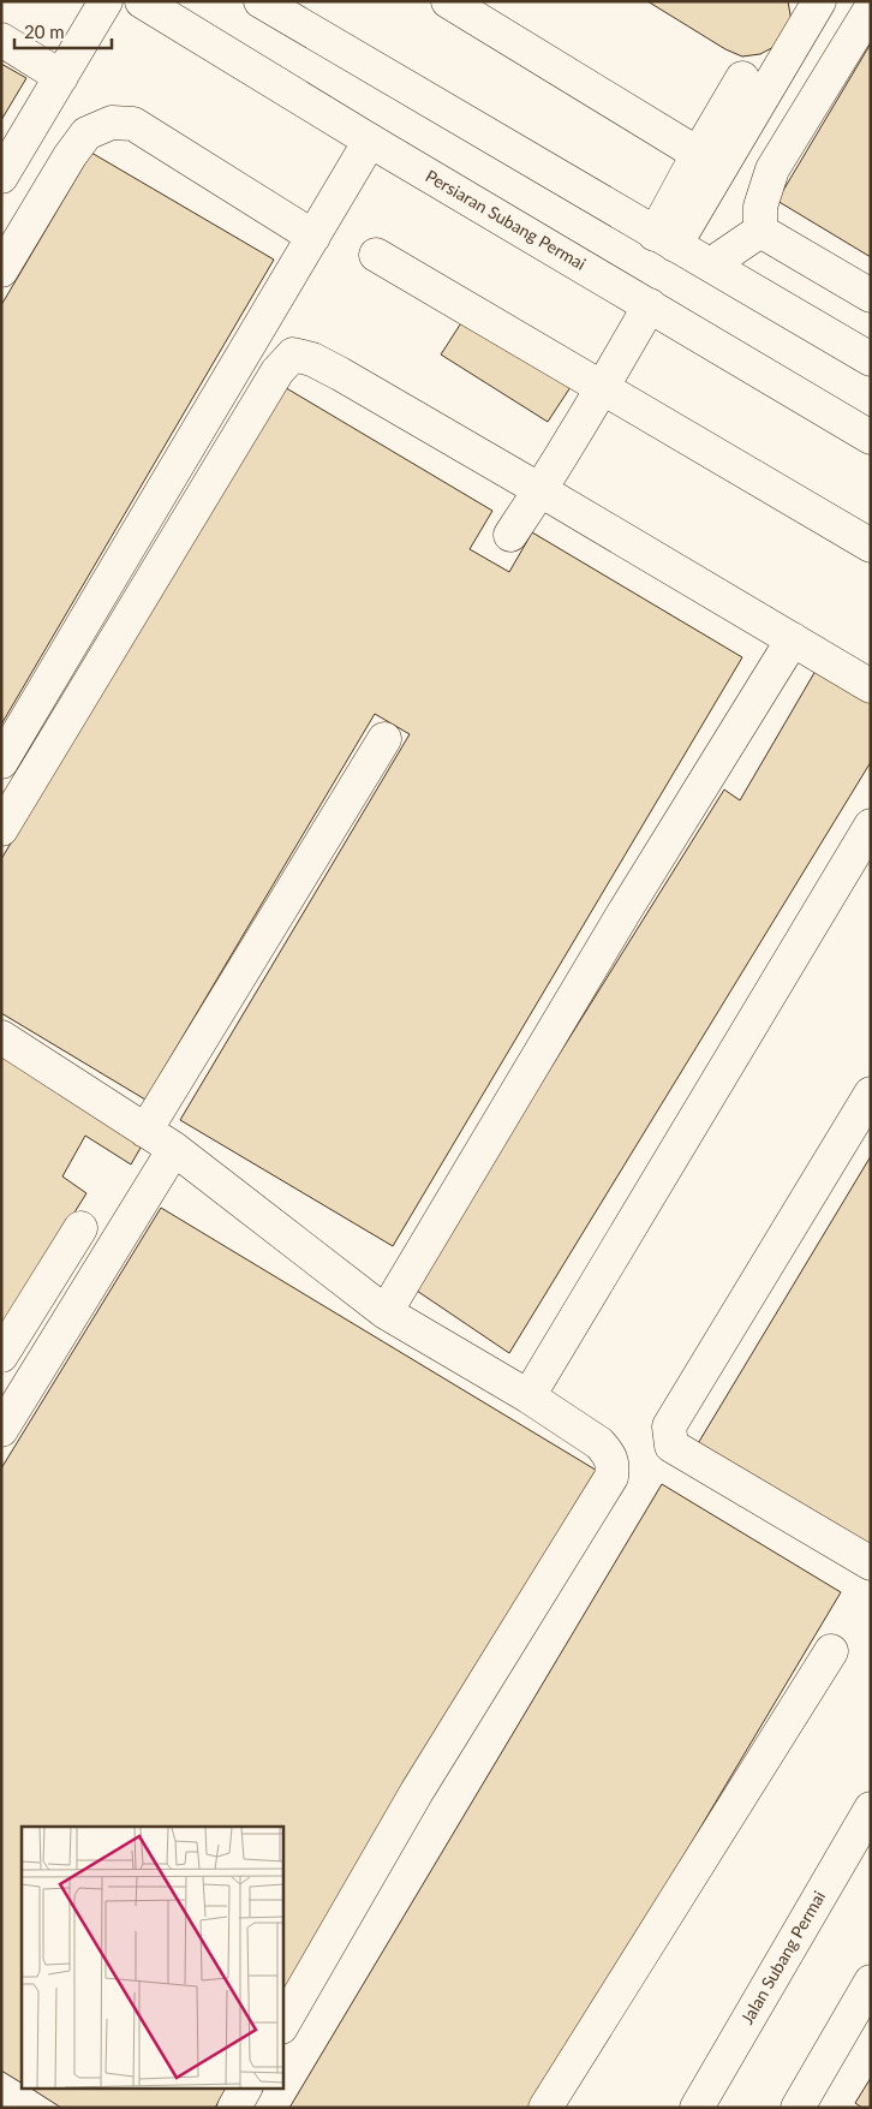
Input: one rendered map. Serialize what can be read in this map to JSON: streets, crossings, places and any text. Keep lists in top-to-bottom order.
{
  "streets": {
    "main road": ["Persiaran Subang Permai", "Jalan Subang Permai"]
  },
  "scale_bar": "20 m"
}
